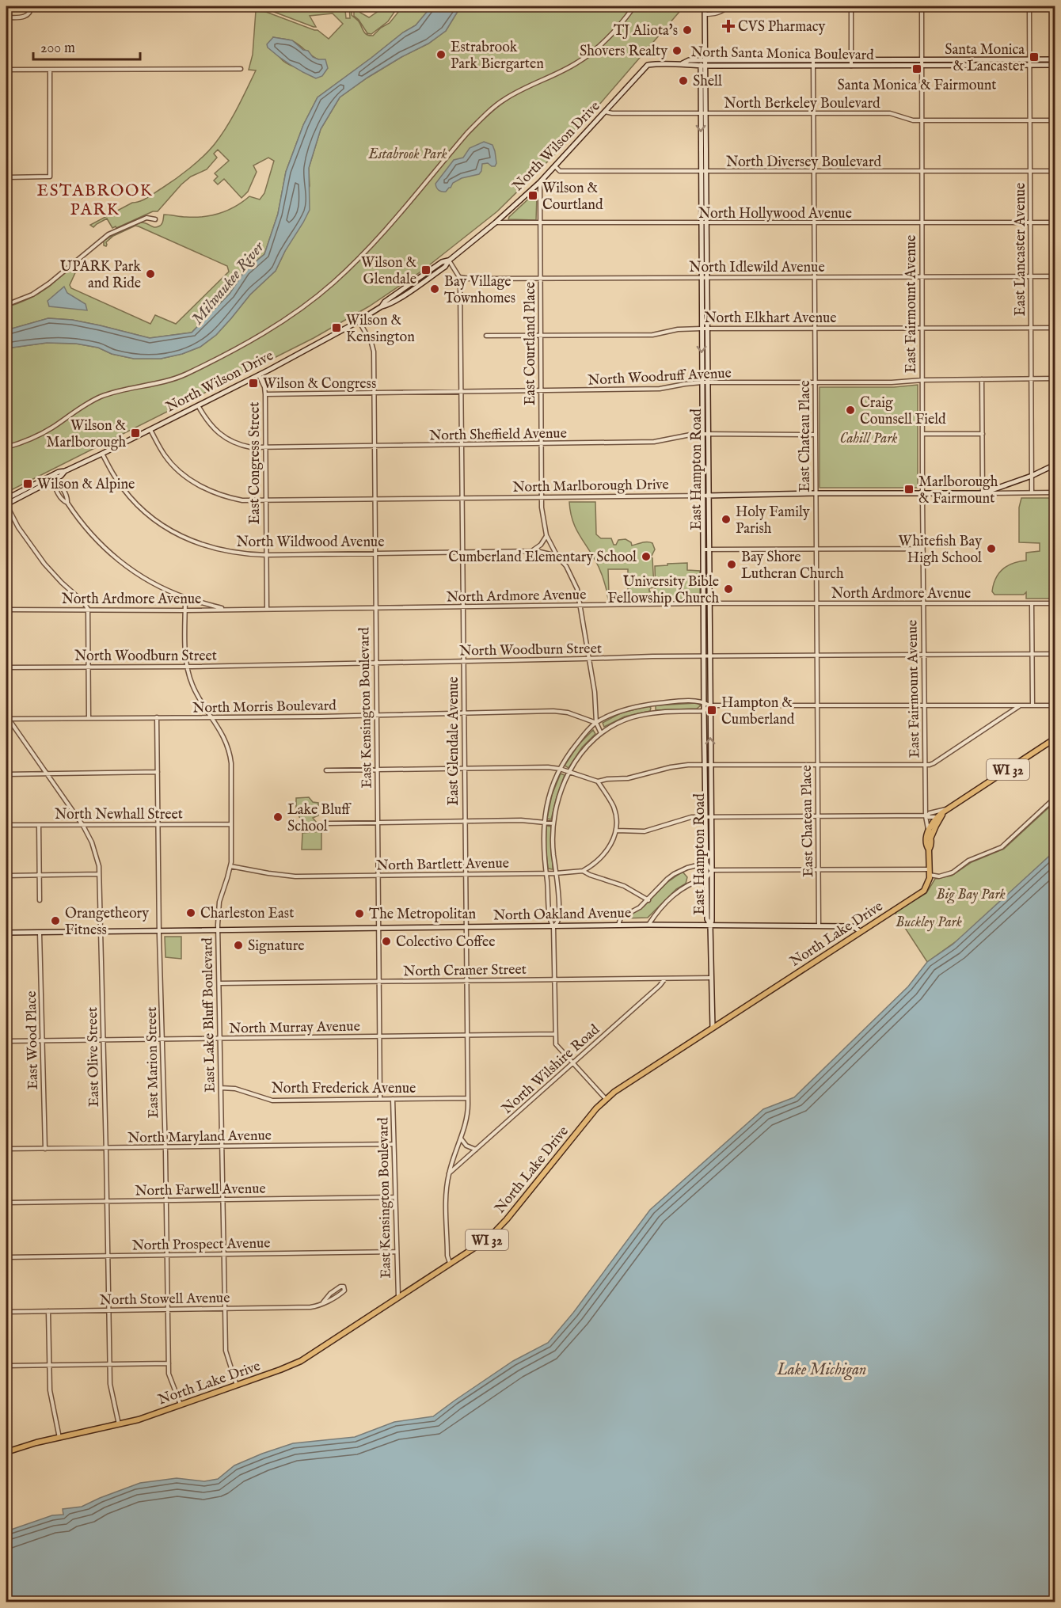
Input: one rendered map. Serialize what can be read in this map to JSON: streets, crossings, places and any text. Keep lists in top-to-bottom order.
{
  "streets": {
    "main road": [
      "North Santa Monica Boulevard",
      "North Wilson Drive",
      "East Hampton Road",
      "North Marlborough Drive",
      "WI 32",
      "North Oakland Avenue",
      "North Lake Drive"
    ],
    "street": [
      "North Berkeley Boulevard",
      "North Diversey Boulevard",
      "North Hollywood Avenue",
      "East Lancaster Avenue",
      "North Idlewild Avenue",
      "East Fairmount Avenue",
      "North Elkhart Avenue",
      "East Courtland Place",
      "North Woodruff Avenue",
      "North Sheffield Avenue",
      "East Chateau Place",
      "East Congress Street",
      "North Wildwood Avenue",
      "North Ardmore Avenue",
      "North Woodburn Street",
      "North Morris Boulevard",
      "East Kensington Boulevard",
      "East Glendale Avenue",
      "North Newhall Street",
      "North Bartlett Avenue",
      "North Cramer Street",
      "East Lake Bluff Boulevard",
      "North Murray Avenue",
      "East Wood Place",
      "East Olive Street",
      "East Marion Street",
      "North Wilshire Road",
      "North Frederick Avenue",
      "North Maryland Avenue",
      "North Farwell Avenue",
      "North Prospect Avenue",
      "North Stowell Avenue"
    ]
  },
  "crossings": [
    ["North Santa Monica Boulevard", "North Wilson Drive"],
    ["North Santa Monica Boulevard", "East Lancaster Avenue"],
    ["North Santa Monica Boulevard", "East Fairmount Avenue"],
    ["North Santa Monica Boulevard", "East Chateau Place"],
    ["North Santa Monica Boulevard", "East Hampton Road"],
    ["North Berkeley Boulevard", "North Wilson Drive"],
    ["North Berkeley Boulevard", "East Lancaster Avenue"],
    ["North Berkeley Boulevard", "East Fairmount Avenue"],
    ["North Berkeley Boulevard", "East Chateau Place"],
    ["North Berkeley Boulevard", "East Hampton Road"],
    ["North Wilson Drive", "North Diversey Boulevard"],
    ["North Wilson Drive", "North Hollywood Avenue"],
    ["North Wilson Drive", "East Courtland Place"],
    ["North Wilson Drive", "North Sheffield Avenue"],
    ["North Wilson Drive", "East Congress Street"],
    ["North Wilson Drive", "North Marlborough Drive"],
    ["North Wilson Drive", "North Wildwood Avenue"],
    ["North Wilson Drive", "East Kensington Boulevard"],
    ["North Wilson Drive", "East Glendale Avenue"],
    ["North Diversey Boulevard", "East Lancaster Avenue"],
    ["North Diversey Boulevard", "East Fairmount Avenue"],
    ["North Diversey Boulevard", "East Chateau Place"],
    ["North Diversey Boulevard", "East Hampton Road"],
    ["North Hollywood Avenue", "East Lancaster Avenue"],
    ["North Hollywood Avenue", "East Fairmount Avenue"],
    ["North Hollywood Avenue", "East Courtland Place"],
    ["North Hollywood Avenue", "East Chateau Place"],
    ["North Hollywood Avenue", "East Hampton Road"],
    ["East Lancaster Avenue", "North Idlewild Avenue"],
    ["East Lancaster Avenue", "North Elkhart Avenue"],
    ["East Lancaster Avenue", "North Woodruff Avenue"],
    ["East Lancaster Avenue", "North Marlborough Drive"],
    ["North Idlewild Avenue", "East Fairmount Avenue"],
    ["North Idlewild Avenue", "East Courtland Place"],
    ["North Idlewild Avenue", "East Chateau Place"],
    ["North Idlewild Avenue", "East Hampton Road"],
    ["North Idlewild Avenue", "East Glendale Avenue"],
    ["East Fairmount Avenue", "North Elkhart Avenue"],
    ["East Fairmount Avenue", "North Woodruff Avenue"],
    ["East Fairmount Avenue", "North Marlborough Drive"],
    ["East Fairmount Avenue", "North Ardmore Avenue"],
    ["East Fairmount Avenue", "North Woodburn Street"],
    ["East Fairmount Avenue", "WI 32"],
    ["North Elkhart Avenue", "East Courtland Place"],
    ["North Elkhart Avenue", "East Chateau Place"],
    ["North Elkhart Avenue", "East Hampton Road"],
    ["East Courtland Place", "North Woodruff Avenue"],
    ["East Courtland Place", "North Sheffield Avenue"],
    ["East Courtland Place", "North Marlborough Drive"],
    ["East Courtland Place", "North Wildwood Avenue"],
    ["East Courtland Place", "North Ardmore Avenue"],
    ["East Courtland Place", "North Woodburn Street"],
    ["East Courtland Place", "North Morris Boulevard"],
    ["North Woodruff Avenue", "East Chateau Place"],
    ["North Woodruff Avenue", "East Congress Street"],
    ["North Woodruff Avenue", "East Hampton Road"],
    ["North Woodruff Avenue", "East Kensington Boulevard"],
    ["North Woodruff Avenue", "East Glendale Avenue"],
    ["North Sheffield Avenue", "East Chateau Place"],
    ["North Sheffield Avenue", "East Congress Street"],
    ["North Sheffield Avenue", "East Hampton Road"],
    ["North Sheffield Avenue", "East Kensington Boulevard"],
    ["North Sheffield Avenue", "East Glendale Avenue"],
    ["East Chateau Place", "North Marlborough Drive"],
    ["East Chateau Place", "North Ardmore Avenue"],
    ["East Chateau Place", "North Woodburn Street"],
    ["East Chateau Place", "North Oakland Avenue"],
    ["East Congress Street", "North Marlborough Drive"],
    ["East Congress Street", "North Wildwood Avenue"],
    ["East Congress Street", "North Ardmore Avenue"],
    ["East Hampton Road", "North Marlborough Drive"],
    ["East Hampton Road", "North Ardmore Avenue"],
    ["East Hampton Road", "North Woodburn Street"],
    ["East Hampton Road", "North Oakland Avenue"],
    ["North Marlborough Drive", "East Kensington Boulevard"],
    ["North Marlborough Drive", "East Glendale Avenue"],
    ["North Wildwood Avenue", "East Kensington Boulevard"],
    ["North Wildwood Avenue", "East Glendale Avenue"],
    ["North Ardmore Avenue", "East Kensington Boulevard"],
    ["North Ardmore Avenue", "East Glendale Avenue"],
    ["North Ardmore Avenue", "East Lake Bluff Boulevard"],
    ["North Woodburn Street", "East Kensington Boulevard"],
    ["North Woodburn Street", "East Glendale Avenue"],
    ["North Woodburn Street", "East Lake Bluff Boulevard"],
    ["North Morris Boulevard", "East Kensington Boulevard"],
    ["North Morris Boulevard", "East Glendale Avenue"],
    ["North Morris Boulevard", "East Lake Bluff Boulevard"],
    ["North Morris Boulevard", "East Olive Street"],
    ["North Morris Boulevard", "East Marion Street"],
    ["East Kensington Boulevard", "North Bartlett Avenue"],
    ["East Kensington Boulevard", "North Oakland Avenue"],
    ["East Kensington Boulevard", "North Lake Drive"],
    ["East Kensington Boulevard", "North Cramer Street"],
    ["East Kensington Boulevard", "North Murray Avenue"],
    ["East Kensington Boulevard", "North Frederick Avenue"],
    ["East Kensington Boulevard", "North Maryland Avenue"],
    ["East Kensington Boulevard", "North Farwell Avenue"],
    ["East Kensington Boulevard", "North Prospect Avenue"],
    ["East Glendale Avenue", "North Bartlett Avenue"],
    ["East Glendale Avenue", "North Oakland Avenue"],
    ["East Glendale Avenue", "North Lake Drive"],
    ["East Glendale Avenue", "North Cramer Street"],
    ["East Glendale Avenue", "North Murray Avenue"],
    ["East Glendale Avenue", "North Wilshire Road"],
    ["East Glendale Avenue", "North Frederick Avenue"],
    ["WI 32", "North Lake Drive"],
    ["North Newhall Street", "East Lake Bluff Boulevard"],
    ["North Newhall Street", "East Olive Street"],
    ["North Newhall Street", "East Marion Street"],
    ["North Bartlett Avenue", "East Lake Bluff Boulevard"],
    ["North Oakland Avenue", "North Lake Drive"],
    ["North Oakland Avenue", "East Lake Bluff Boulevard"],
    ["North Oakland Avenue", "East Wood Place"],
    ["North Oakland Avenue", "East Olive Street"],
    ["North Oakland Avenue", "East Marion Street"],
    ["North Lake Drive", "East Lake Bluff Boulevard"],
    ["North Lake Drive", "East Olive Street"],
    ["North Lake Drive", "East Marion Street"],
    ["North Cramer Street", "East Lake Bluff Boulevard"],
    ["North Cramer Street", "North Wilshire Road"],
    ["East Lake Bluff Boulevard", "North Murray Avenue"],
    ["East Lake Bluff Boulevard", "North Frederick Avenue"],
    ["East Lake Bluff Boulevard", "North Maryland Avenue"],
    ["East Lake Bluff Boulevard", "North Farwell Avenue"],
    ["East Lake Bluff Boulevard", "North Prospect Avenue"],
    ["East Lake Bluff Boulevard", "North Stowell Avenue"],
    ["North Murray Avenue", "East Wood Place"],
    ["North Murray Avenue", "East Olive Street"],
    ["North Murray Avenue", "East Marion Street"],
    ["East Wood Place", "North Maryland Avenue"],
    ["East Olive Street", "North Maryland Avenue"],
    ["East Olive Street", "North Farwell Avenue"],
    ["East Olive Street", "North Prospect Avenue"],
    ["East Olive Street", "North Stowell Avenue"],
    ["East Marion Street", "North Maryland Avenue"],
    ["East Marion Street", "North Farwell Avenue"],
    ["East Marion Street", "North Prospect Avenue"],
    ["East Marion Street", "North Stowell Avenue"]
  ],
  "districts": ["ESTABROOK PARK"],
  "water": ["Milwaukee River", "Lake Michigan"],
  "parks": [
    "Estabrook Park",
    "Cahill Park",
    "Big Bay Park",
    "Buckley Park"
  ],
  "places": {
    "health": ["CVS Pharmacy"],
    "other": [
      "TJ Aliota's",
      "Shovers Realty",
      "Estrabrook Park Biergarten",
      "Shell",
      "UPARK Park and Ride",
      "Bay Village Townhomes",
      "Craig Counsell Field",
      "Holy Family Parish",
      "Whitefish Bay High School",
      "Cumberland Elementary School",
      "Bay Shore Lutheran Church",
      "University Bible Fellowship Church",
      "Lake Bluff School",
      "Charleston East",
      "The Metropolitan",
      "Orangetheory Fitness",
      "Colectivo Coffee",
      "Signature"
    ],
    "transit": [
      "Santa Monica & Lancaster",
      "Santa Monica & Fairmount",
      "Wilson & Courtland",
      "Wilson & Glendale",
      "Wilson & Kensington",
      "Wilson & Congress",
      "Wilson & Marlborough",
      "Wilson & Alpine",
      "Marlborough & Fairmount",
      "Hampton & Cumberland"
    ]
  },
  "scale_bar": "200 m"
}
